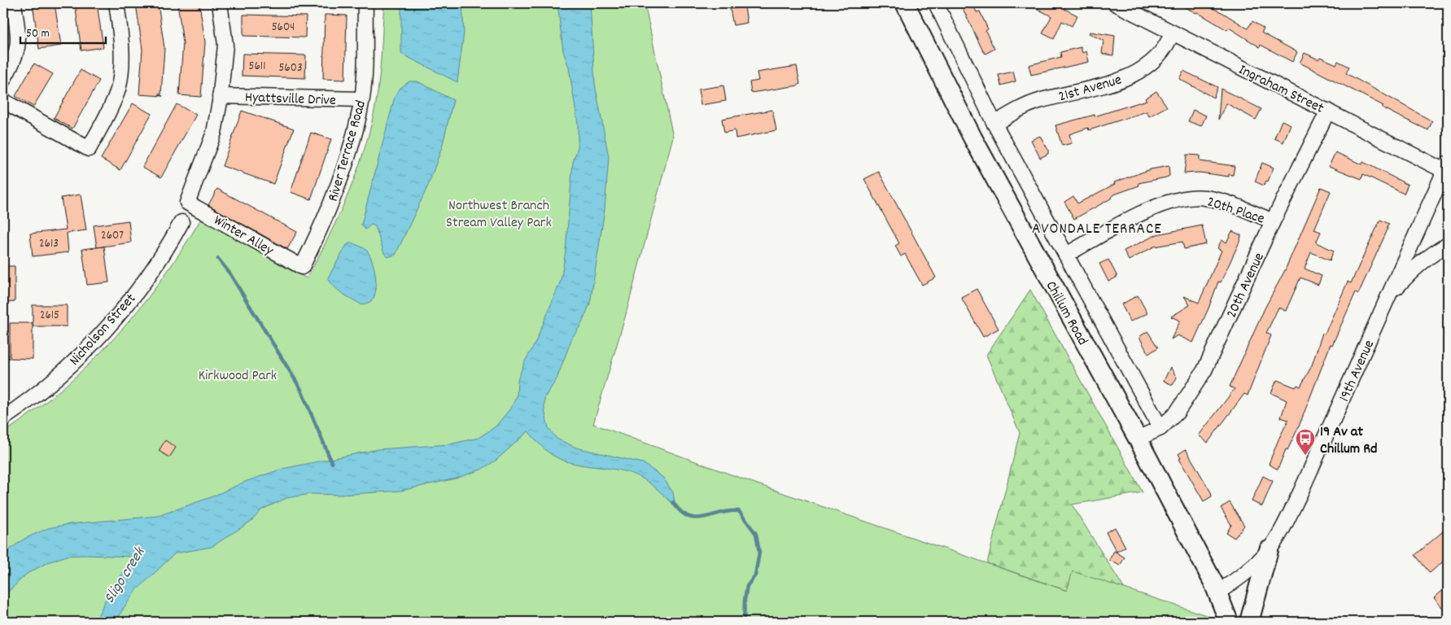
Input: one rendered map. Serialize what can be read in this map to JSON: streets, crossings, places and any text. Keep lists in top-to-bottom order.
{
  "streets": {
    "main road": ["Chillum Road"],
    "street": [
      "21st Avenue",
      "Ingraham Street",
      "Hyattsville Drive",
      "River Terrace Road",
      "20th Place",
      "Winter Alley",
      "20th Avenue",
      "Nicholson Street",
      "19th Avenue"
    ]
  },
  "crossings": [
    ["21st Avenue", "Ingraham Street"],
    ["21st Avenue", "Chillum Road"],
    ["Ingraham Street", "20th Avenue"],
    ["Ingraham Street", "19th Avenue"],
    ["Hyattsville Drive", "River Terrace Road"],
    ["Hyattsville Drive", "Winter Alley"],
    ["River Terrace Road", "Winter Alley"],
    ["20th Place", "20th Avenue"],
    ["20th Place", "Chillum Road"],
    ["20th Avenue", "Chillum Road"],
    ["Chillum Road", "19th Avenue"]
  ],
  "districts": ["AVONDALE TERRACE"],
  "water": ["Sligo creek"],
  "parks": ["Northwest Branch Stream Valley Park", "Kirkwood Park"],
  "places": {
    "bus stop": ["19 Av at Chillum Rd"]
  },
  "house_numbers": [
    "5604",
    "5611",
    "5603",
    "2607",
    "2613",
    "2615"
  ],
  "scale_bar": "50 m"
}
